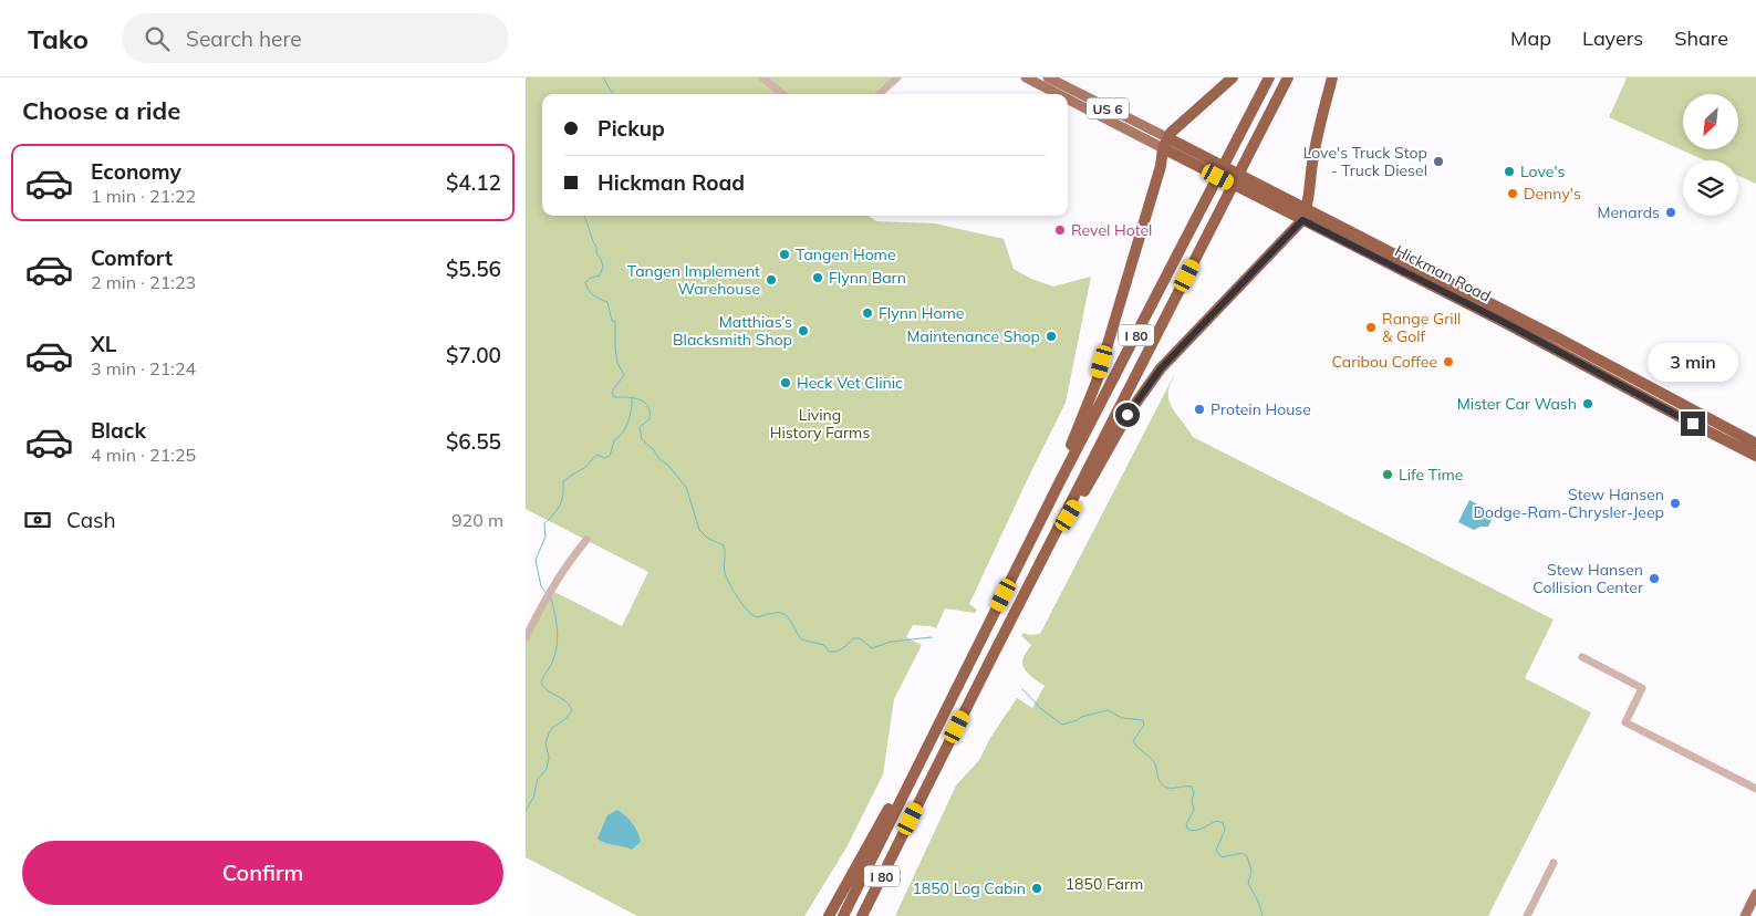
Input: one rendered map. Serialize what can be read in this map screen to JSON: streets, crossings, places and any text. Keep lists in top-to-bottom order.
{
  "streets": {
    "highway": ["US 6", "Hickman Road", "I 80"]
  },
  "parks": ["Living History Farms", "1850 Farm"],
  "places": [
    "Love's Truck Stop - Truck Diesel",
    "Love's",
    "Denny's",
    "Menards",
    "Revel Hotel",
    "Tangen Home",
    "Flynn Barn",
    "Tangen Implement Warehouse",
    "Flynn Home",
    "Range Grill & Golf",
    "Matthias’s Blacksmith Shop",
    "Maintenance Shop",
    "Caribou Coffee",
    "Heck Vet Clinic",
    "Mister Car Wash",
    "Protein House",
    "Life Time",
    "Stew Hansen Dodge-Ram-Chrysler-Jeep",
    "Stew Hansen Collision Center",
    "1850 Log Cabin"
  ],
  "north": "bottom left",
  "page": {
    "header": "Tako",
    "search": "Search here",
    "nav": ["Map", "Layers", "Share"],
    "heading": "Choose a ride",
    "banner": ["Pickup", "Hickman Road"],
    "list": [
      {
        "name": "Economy",
        "note": "1 min · 21:22",
        "value": "$4.12"
      },
      {
        "name": "Comfort",
        "note": "2 min · 21:23",
        "value": "$5.56"
      },
      {
        "name": "XL",
        "note": "3 min · 21:24",
        "value": "$7.00"
      },
      {
        "name": "Black",
        "note": "4 min · 21:25",
        "value": "$6.55"
      }
    ],
    "bubble": "3 min",
    "pay": ["Cash", "920 m"],
    "buttons": "Confirm"
  }
}
